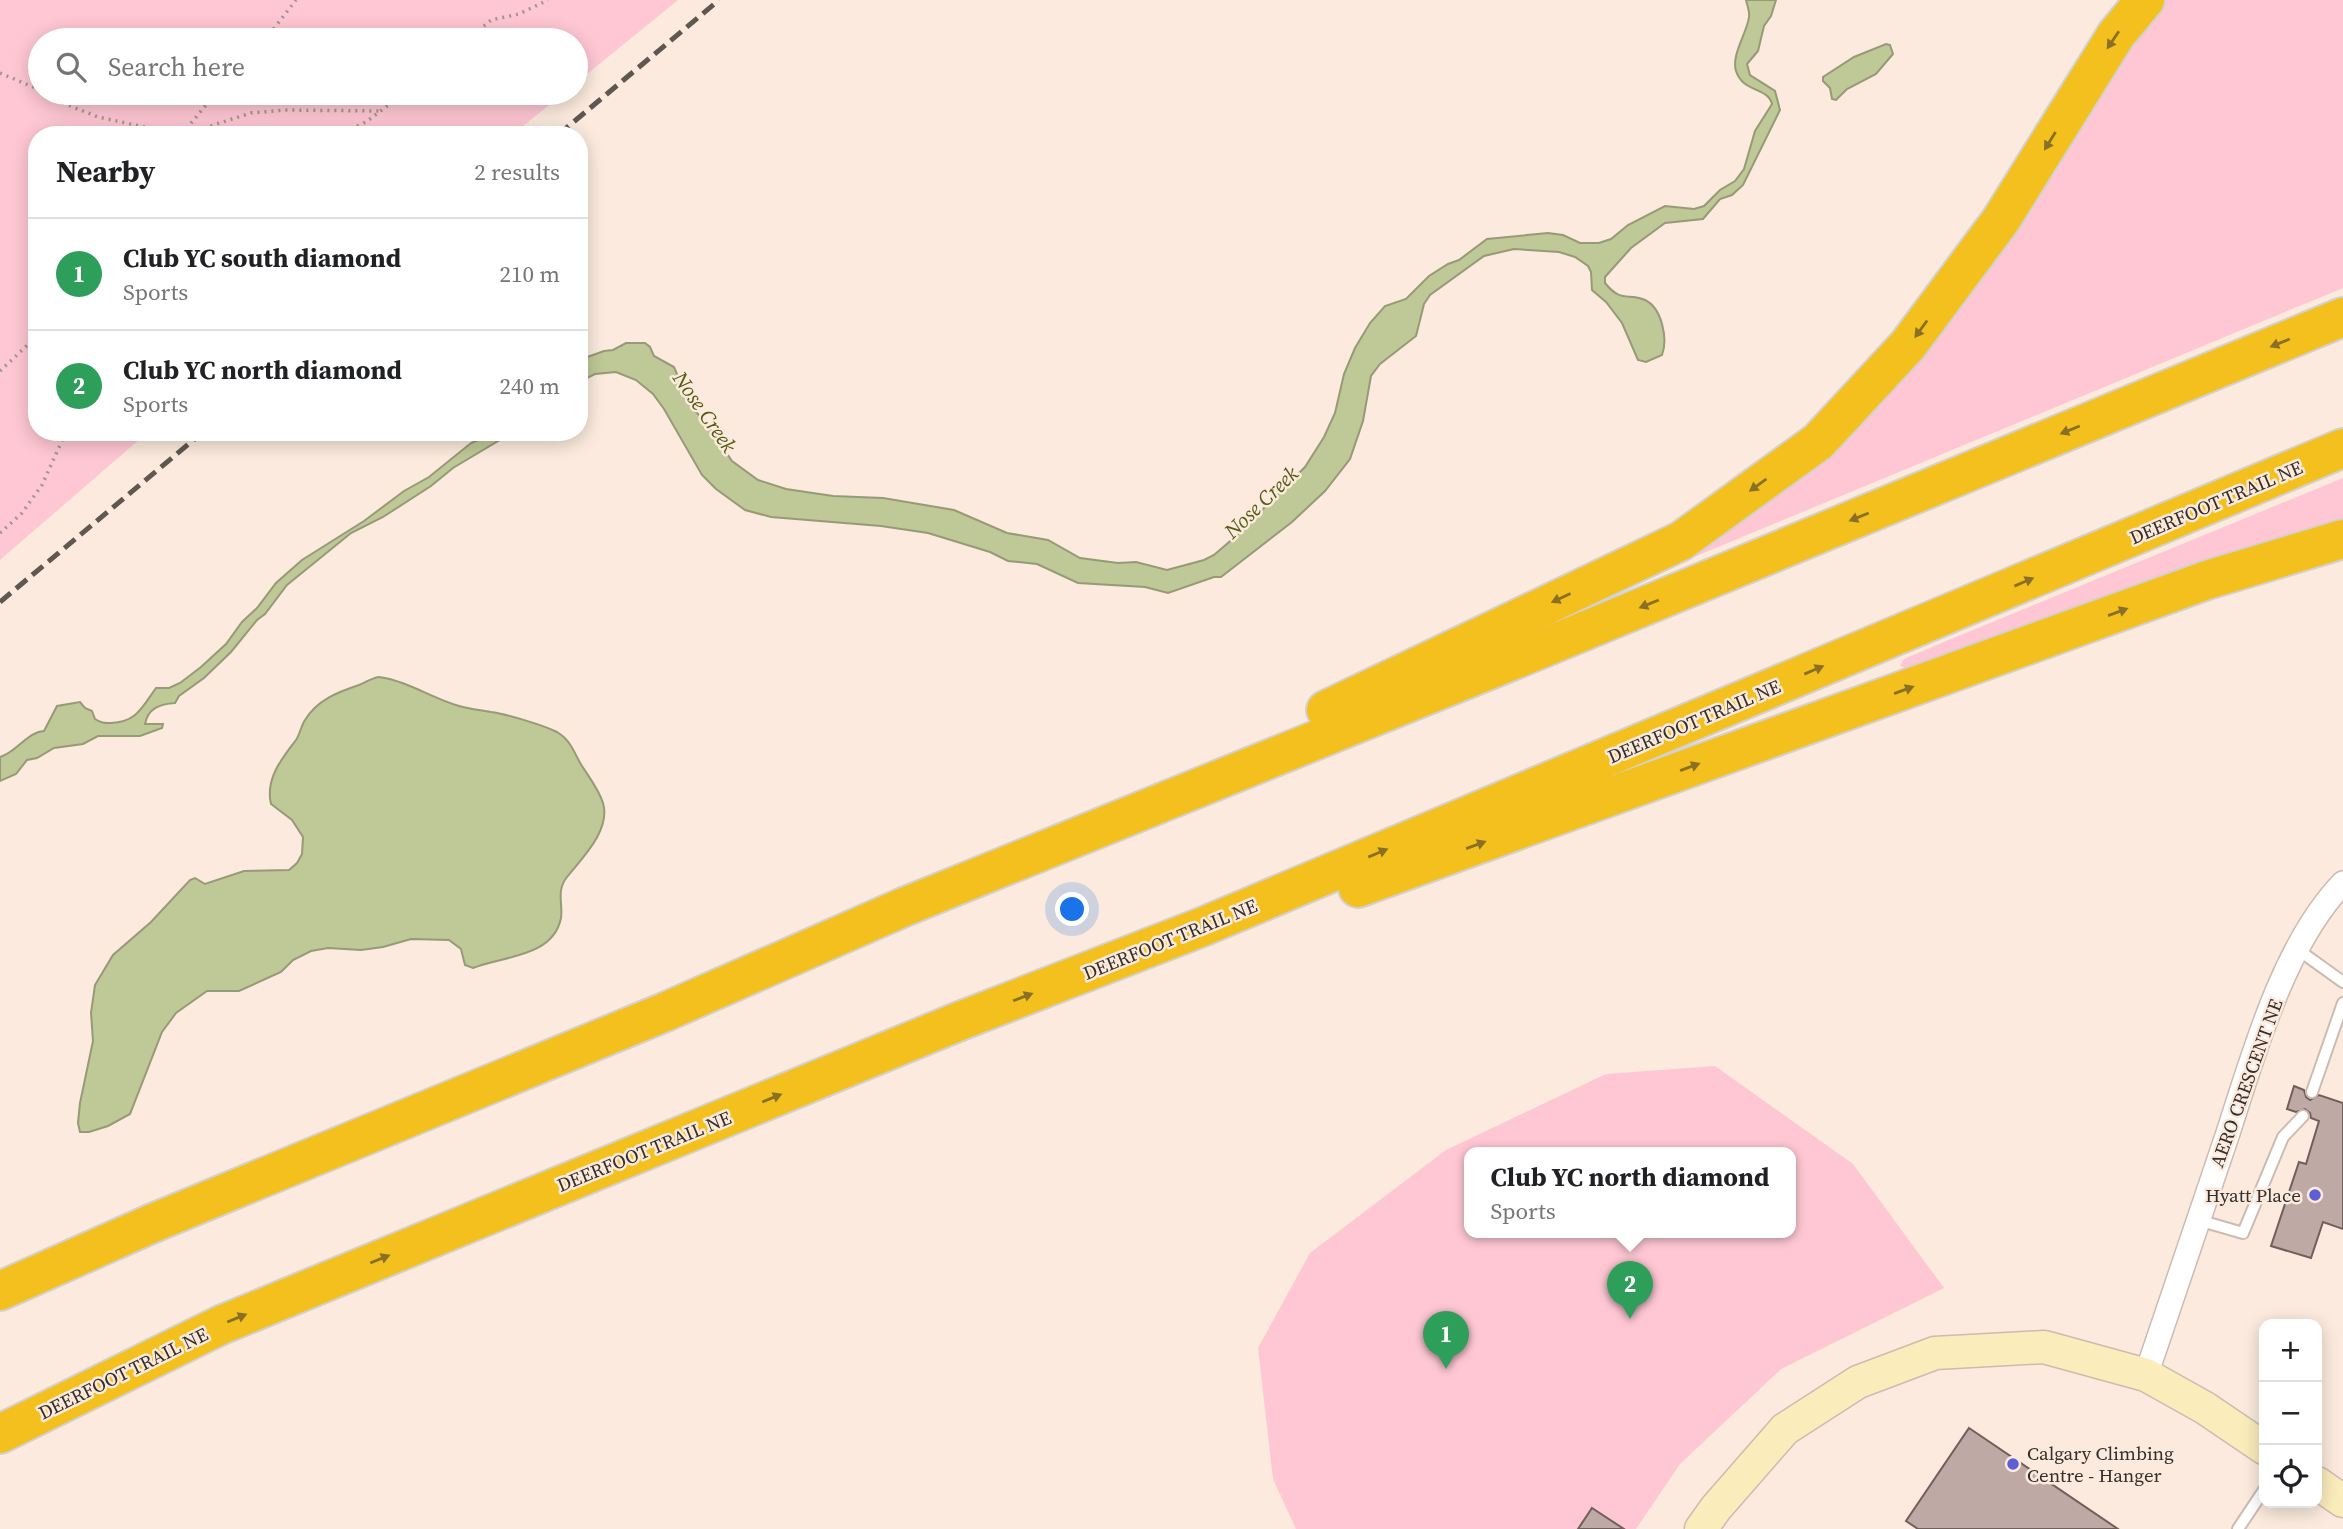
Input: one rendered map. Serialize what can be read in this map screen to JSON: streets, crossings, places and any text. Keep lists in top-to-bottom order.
{
  "streets": {
    "highway": ["DEERFOOT TRAIL NE"],
    "street": ["AERO CRESCENT NE"]
  },
  "water": ["Nose Creek"],
  "places": ["Hyatt Place", "Calgary Climbing Centre - Hanger"],
  "page": {
    "search": "Search here",
    "heading": ["Nearby", "2 results"],
    "list": [
      {
        "mark": "1",
        "name": "Club YC south diamond",
        "note": "Sports",
        "value": "210 m"
      },
      {
        "mark": "2",
        "name": "Club YC north diamond",
        "note": "Sports",
        "value": "240 m"
      }
    ],
    "popup": ["Club YC north diamond", "Sports"],
    "pins": ["2", "1"],
    "map_buttons": ["+", "−"]
  }
}
